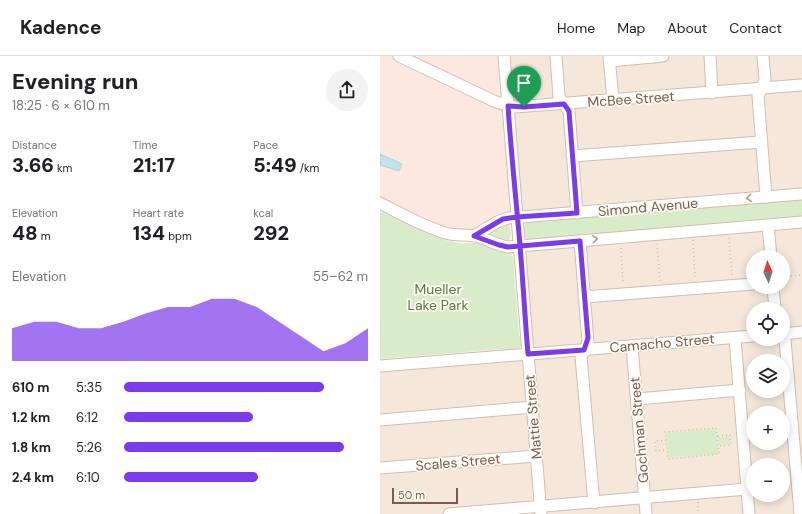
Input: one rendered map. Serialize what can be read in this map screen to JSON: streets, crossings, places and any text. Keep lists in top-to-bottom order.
{
  "streets": {
    "street": [
      "McBee Street",
      "Simond Avenue",
      "Camacho Street",
      "Mattie Street",
      "Gochman Street",
      "Scales Street"
    ]
  },
  "crossings": [
    ["McBee Street", "Mattie Street"],
    ["Simond Avenue", "Mattie Street"],
    ["Camacho Street", "Mattie Street"],
    ["Camacho Street", "Gochman Street"],
    ["Mattie Street", "Scales Street"]
  ],
  "parks": ["Mueller Lake Park"],
  "scale_bar": "50 m",
  "north": "top",
  "page": {
    "header": "Kadence",
    "nav": [
      "Home",
      "Map",
      "About",
      "Contact"
    ],
    "heading": ["Evening run", "18:25 · 6 × 610 m"],
    "stats": [
      ["Distance", "3.66 km"],
      ["Time", "21:17"],
      ["Pace", "5:49 /km"],
      ["Elevation", "48 m"],
      ["Heart rate", "134 bpm"],
      ["kcal", "292"]
    ],
    "map_buttons": ["+", "−"],
    "chart": ["Elevation", "55–62 m"],
    "list": [
      {
        "name": "610 m",
        "note": "5:35"
      },
      {
        "name": "1.2 km",
        "note": "6:12"
      },
      {
        "name": "1.8 km",
        "note": "5:26"
      },
      {
        "name": "2.4 km",
        "note": "6:10"
      }
    ],
    "scale": "50 m"
  }
}
